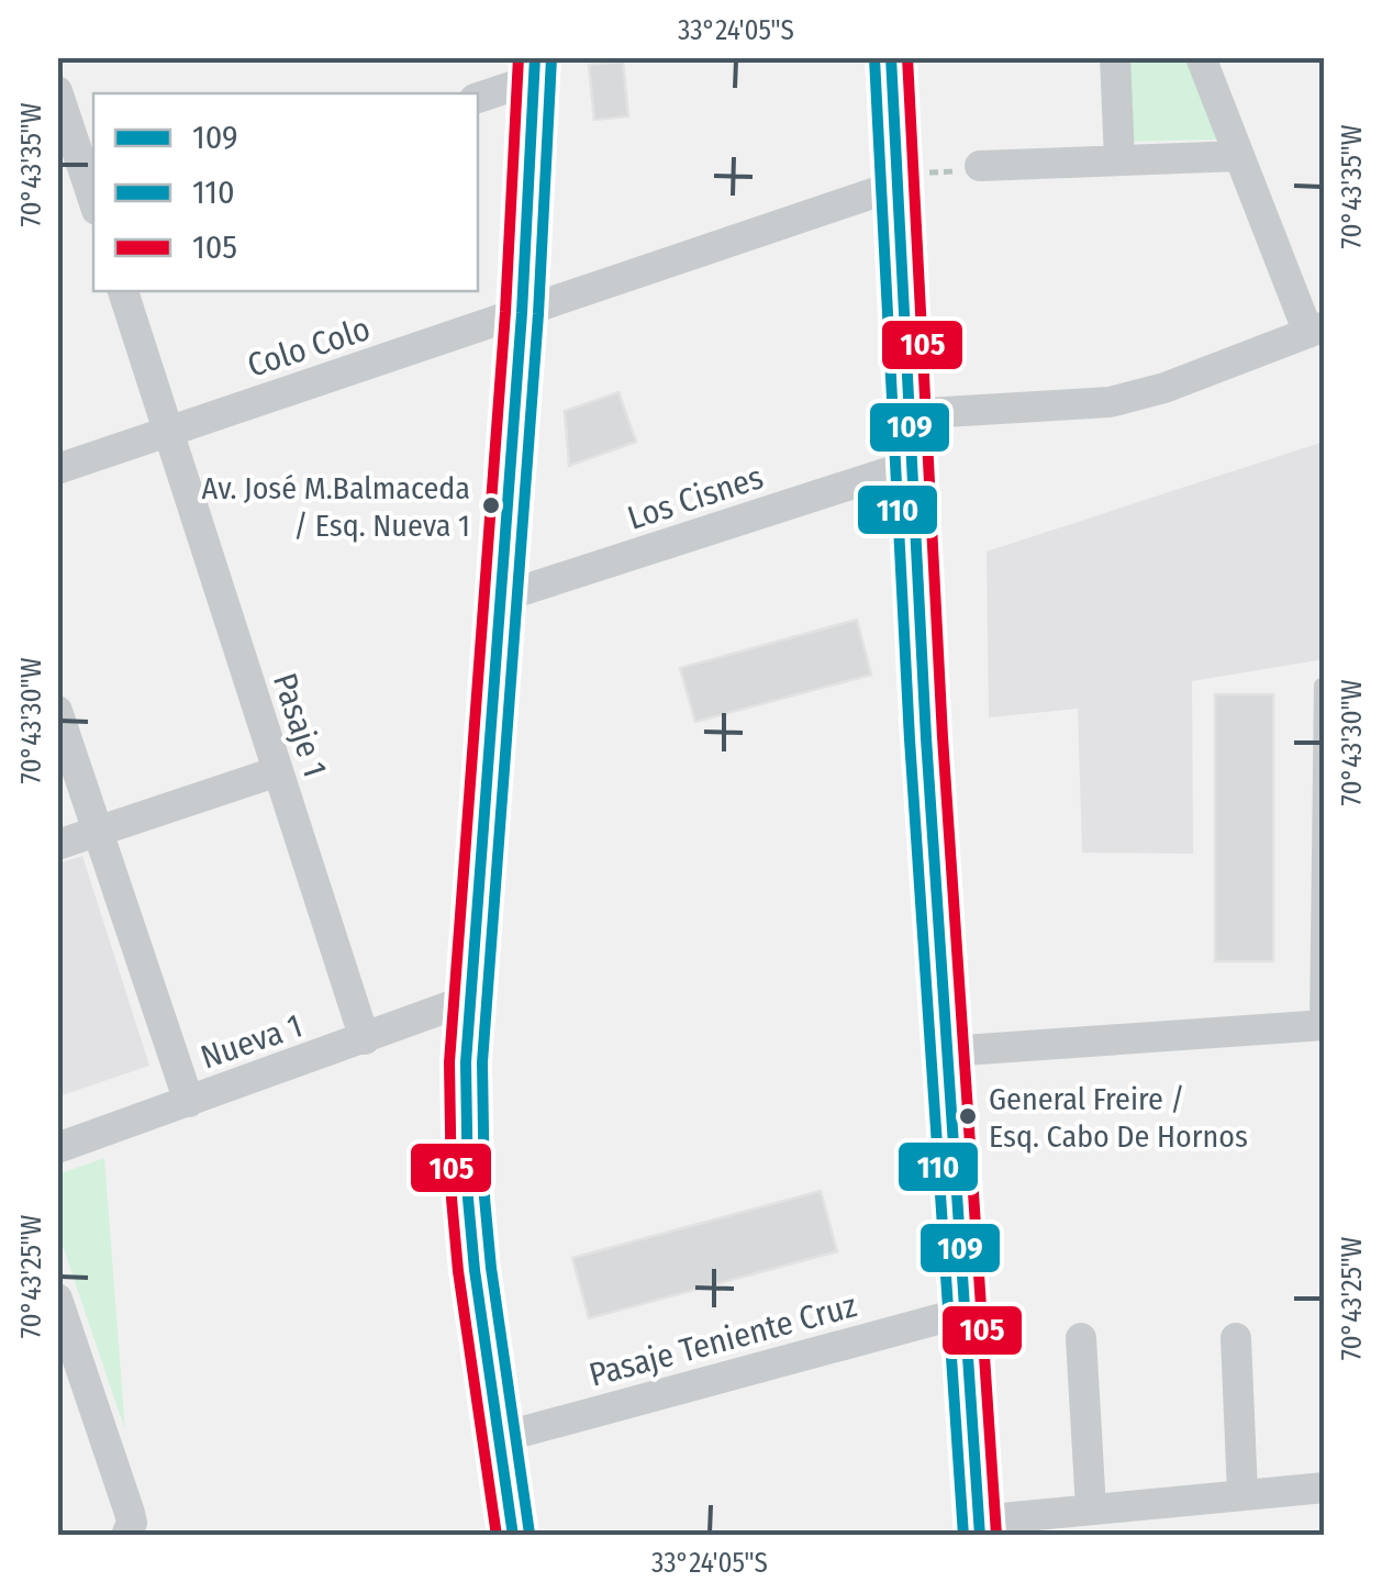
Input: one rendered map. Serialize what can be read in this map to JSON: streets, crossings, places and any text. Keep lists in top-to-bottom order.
{
  "streets": {
    "street": [
      "Colo Colo",
      "Los Cisnes",
      "Pasaje 1",
      "Nueva 1",
      "Pasaje Teniente Cruz"
    ]
  },
  "crossings": [
    ["Colo Colo", "Pasaje 1"],
    ["Pasaje 1", "Nueva 1"]
  ],
  "places": ["Av. José M.Balmaceda / Esq. Nueva 1", "General Freire / Esq. Cabo De Hornos"],
  "lines": ["transit line 109", "transit line 105", "transit line 110"],
  "legend": ["109", "110", "105"],
  "coordinates": [
    "33°24'05\"S",
    "70°43'35\"W",
    "70°43'30\"W",
    "70°43'25\"W"
  ]
}
